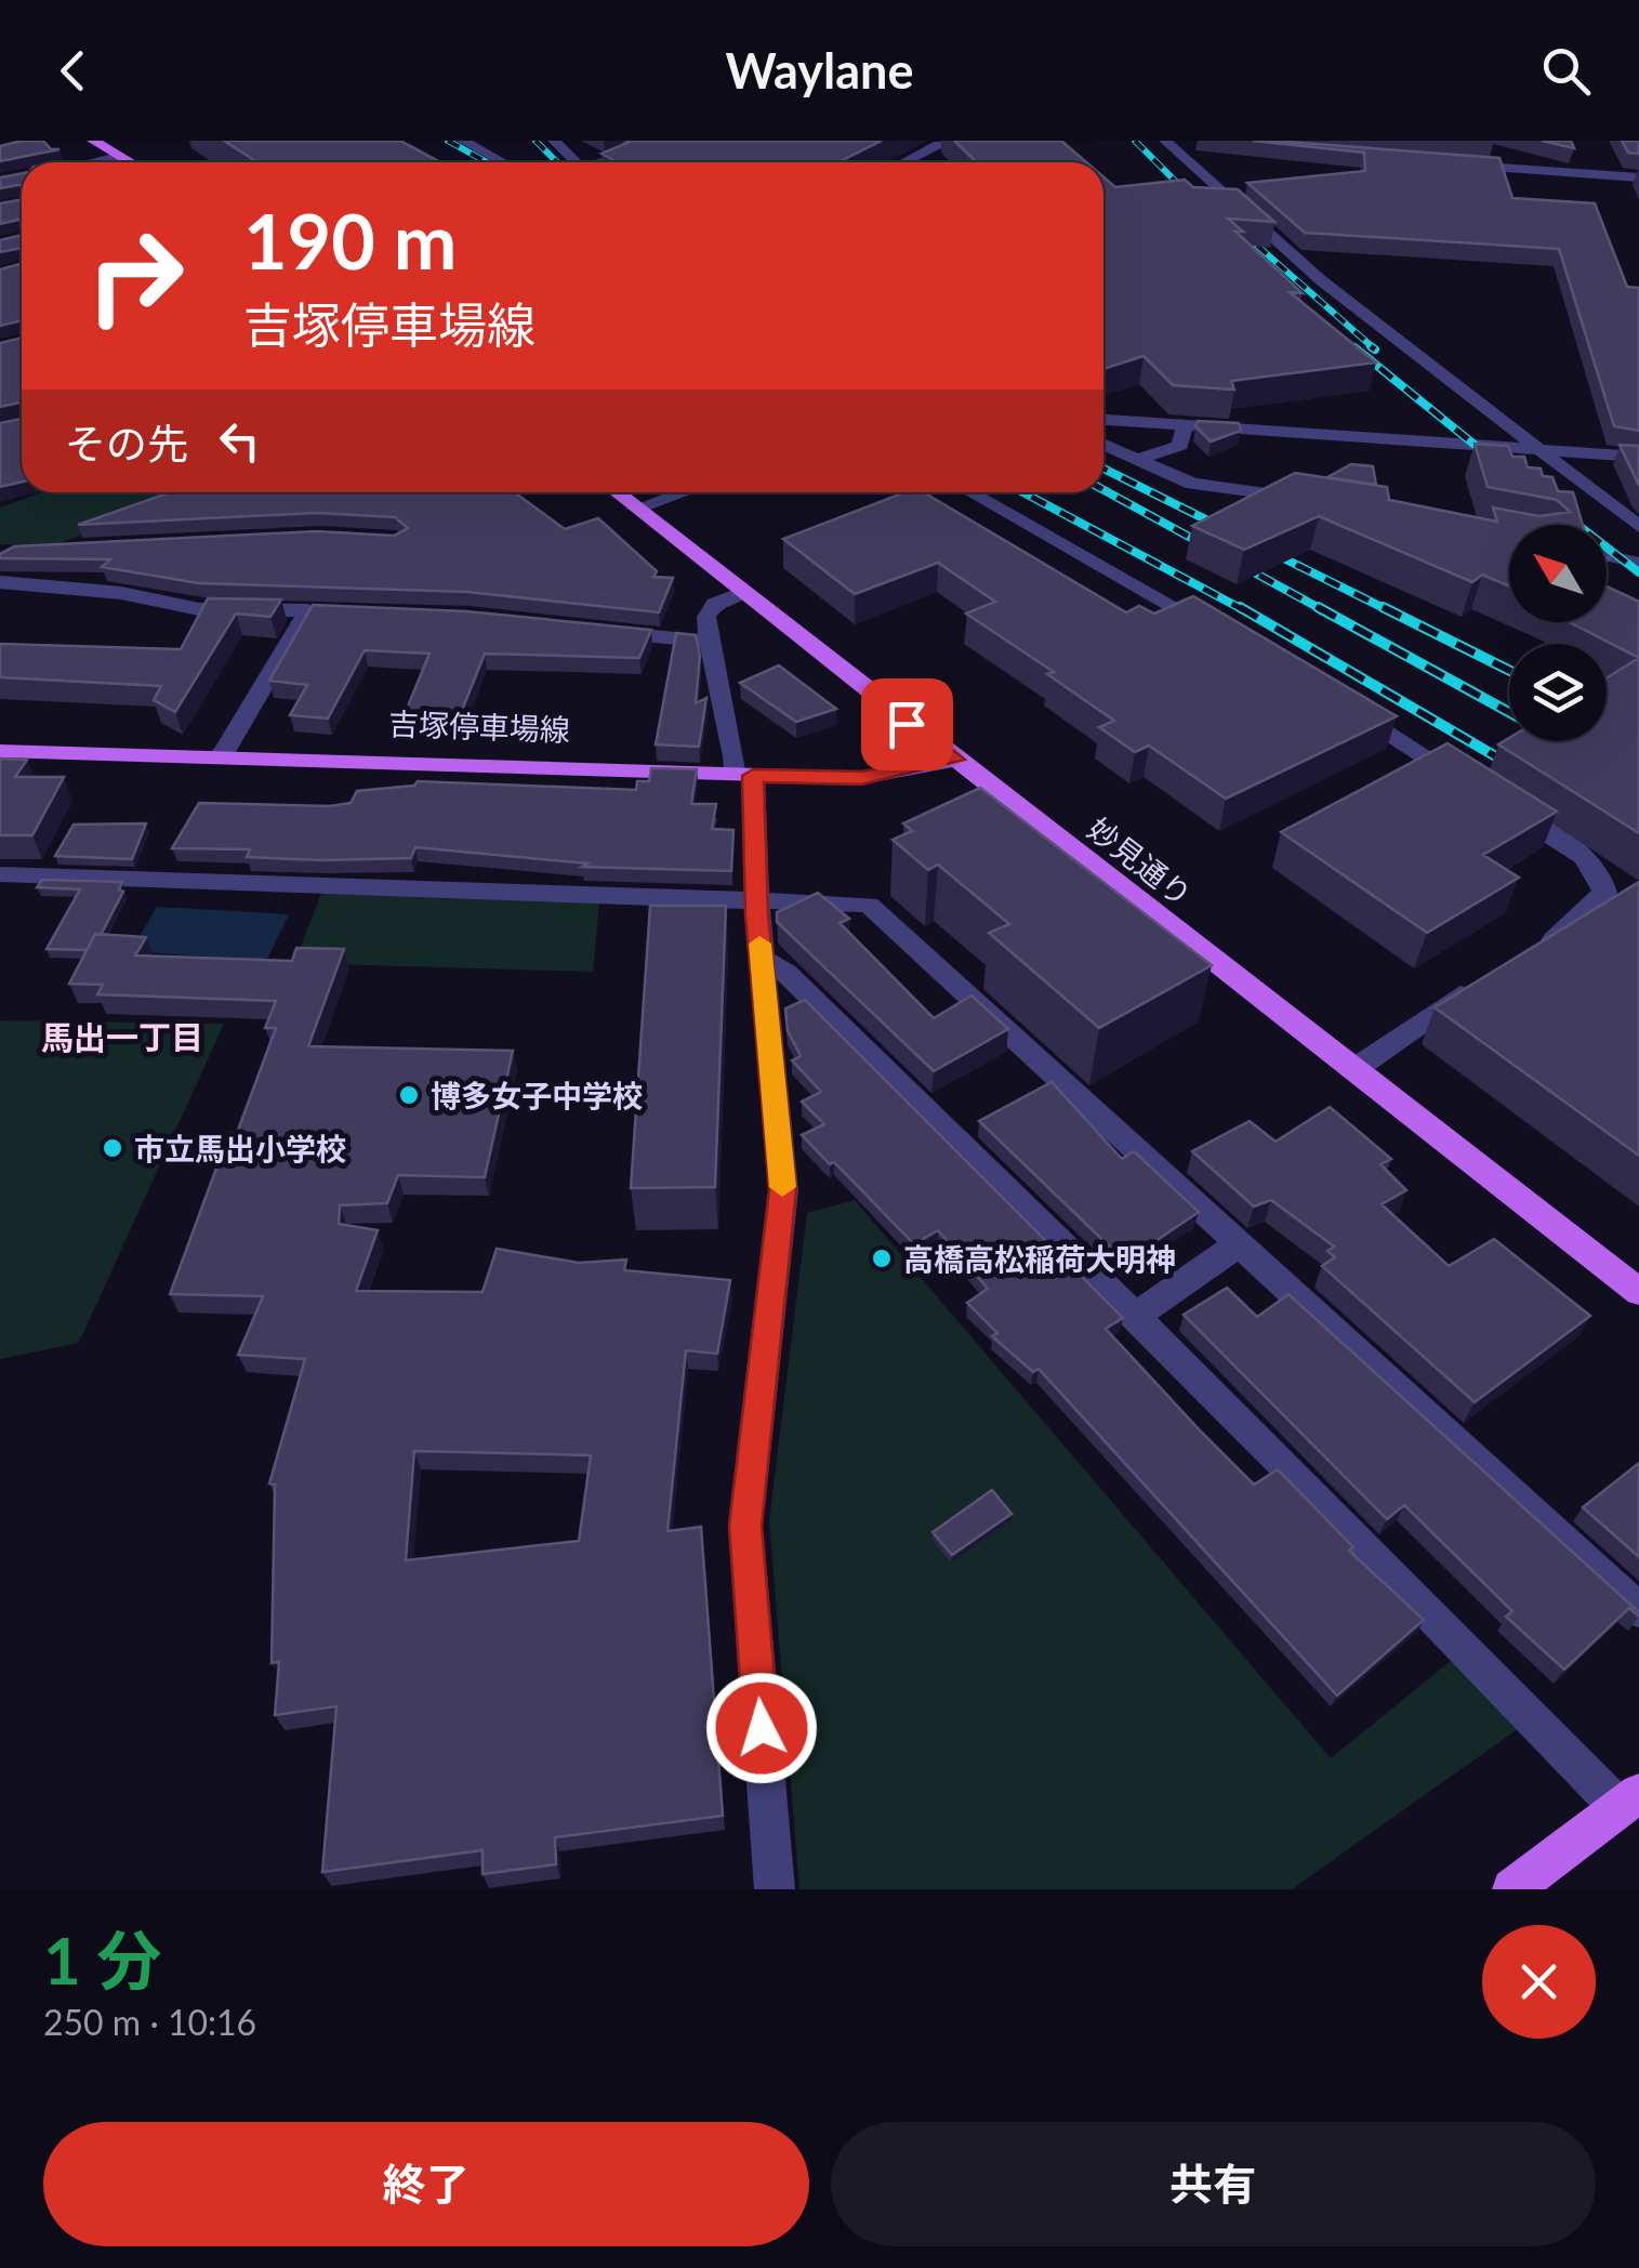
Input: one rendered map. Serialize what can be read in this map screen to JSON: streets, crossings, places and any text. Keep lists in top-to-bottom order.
{
  "streets": {
    "main road": ["吉塚停車場線", "妙見通り"]
  },
  "crossings": [
    ["吉塚停車場線", "妙見通り"]
  ],
  "districts": ["馬出一丁目"],
  "places": ["博多女子中学校", "市立馬出小学校", "高橋高松稲荷大明神"],
  "north": "top left",
  "page": {
    "header": "Waylane",
    "turn": ["190 m", "吉塚停車場線"],
    "then": "その先",
    "heading": ["1 分", "250 m · 10:16"],
    "buttons": ["終了", "共有"]
  }
}
